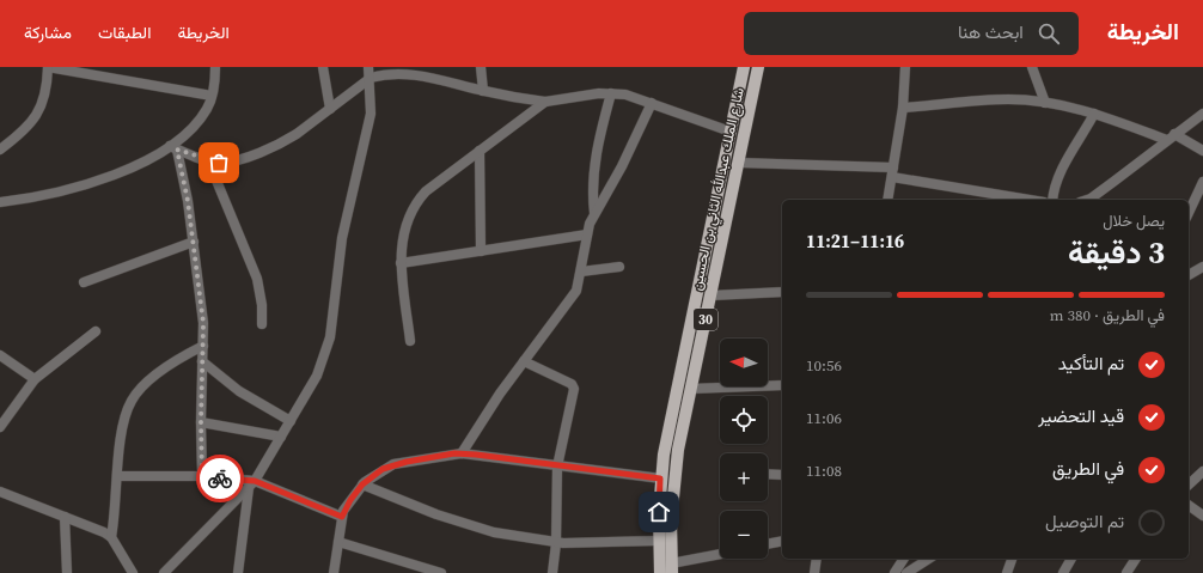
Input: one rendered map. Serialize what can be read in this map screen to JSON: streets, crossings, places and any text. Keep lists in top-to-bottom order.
{
  "streets": {
    "main road": ["شارع الملك عبدالله الثاني بن الحسين", "30"]
  },
  "north": "left",
  "page": {
    "header": "الخريطة",
    "search": "ابحث هنا",
    "nav": ["الخريطة", "الطبقات", "مشاركة"],
    "heading": ["3 دقيقة", "يصل خلال", "11:16–11:21"],
    "bar": "في الطريق · 380 m",
    "map_buttons": ["+", "−"],
    "list": [
      ["تم التأكيد", "10:56"],
      ["قيد التحضير", "11:06"],
      ["في الطريق", "11:08"],
      "تم التوصيل"
    ]
  }
}
